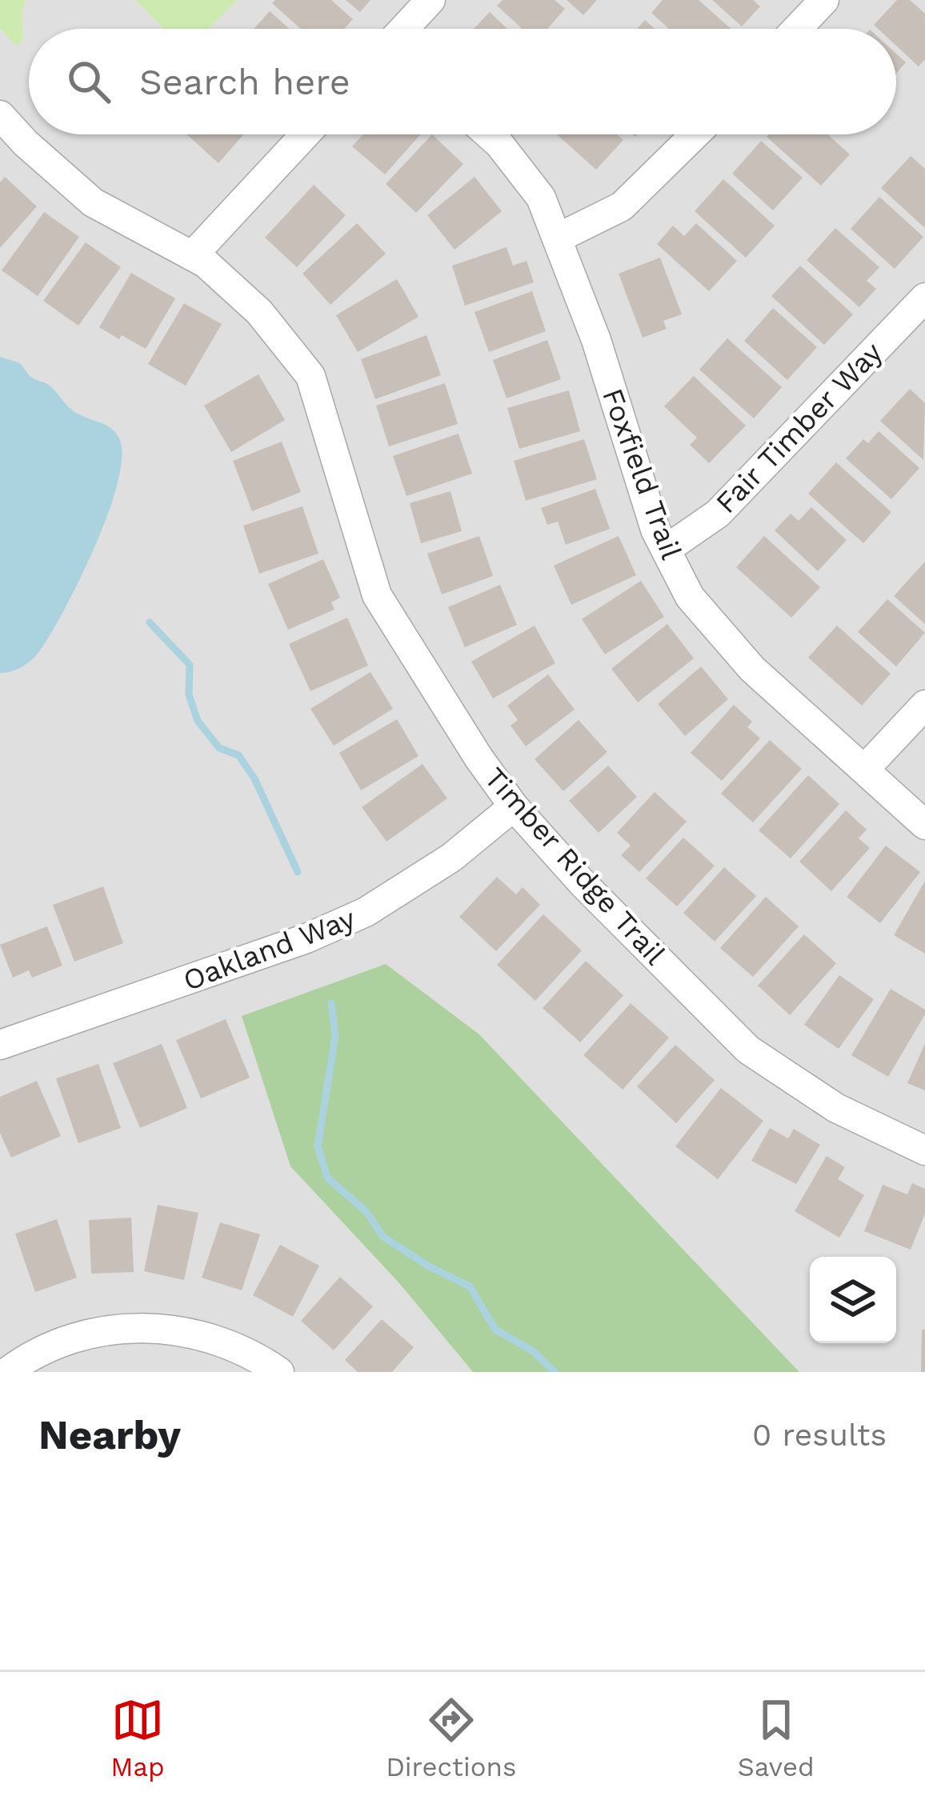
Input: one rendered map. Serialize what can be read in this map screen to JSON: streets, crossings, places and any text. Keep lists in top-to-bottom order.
{
  "streets": {
    "street": [
      "Fair Timber Way",
      "Foxfield Trail",
      "Timber Ridge Trail",
      "Oakland Way"
    ]
  },
  "crossings": [
    ["Fair Timber Way", "Foxfield Trail"],
    ["Timber Ridge Trail", "Oakland Way"]
  ],
  "page": {
    "search": "Search here",
    "heading": ["Nearby", "0 results"],
    "nav": ["Map", "Directions", "Saved"]
  }
}
